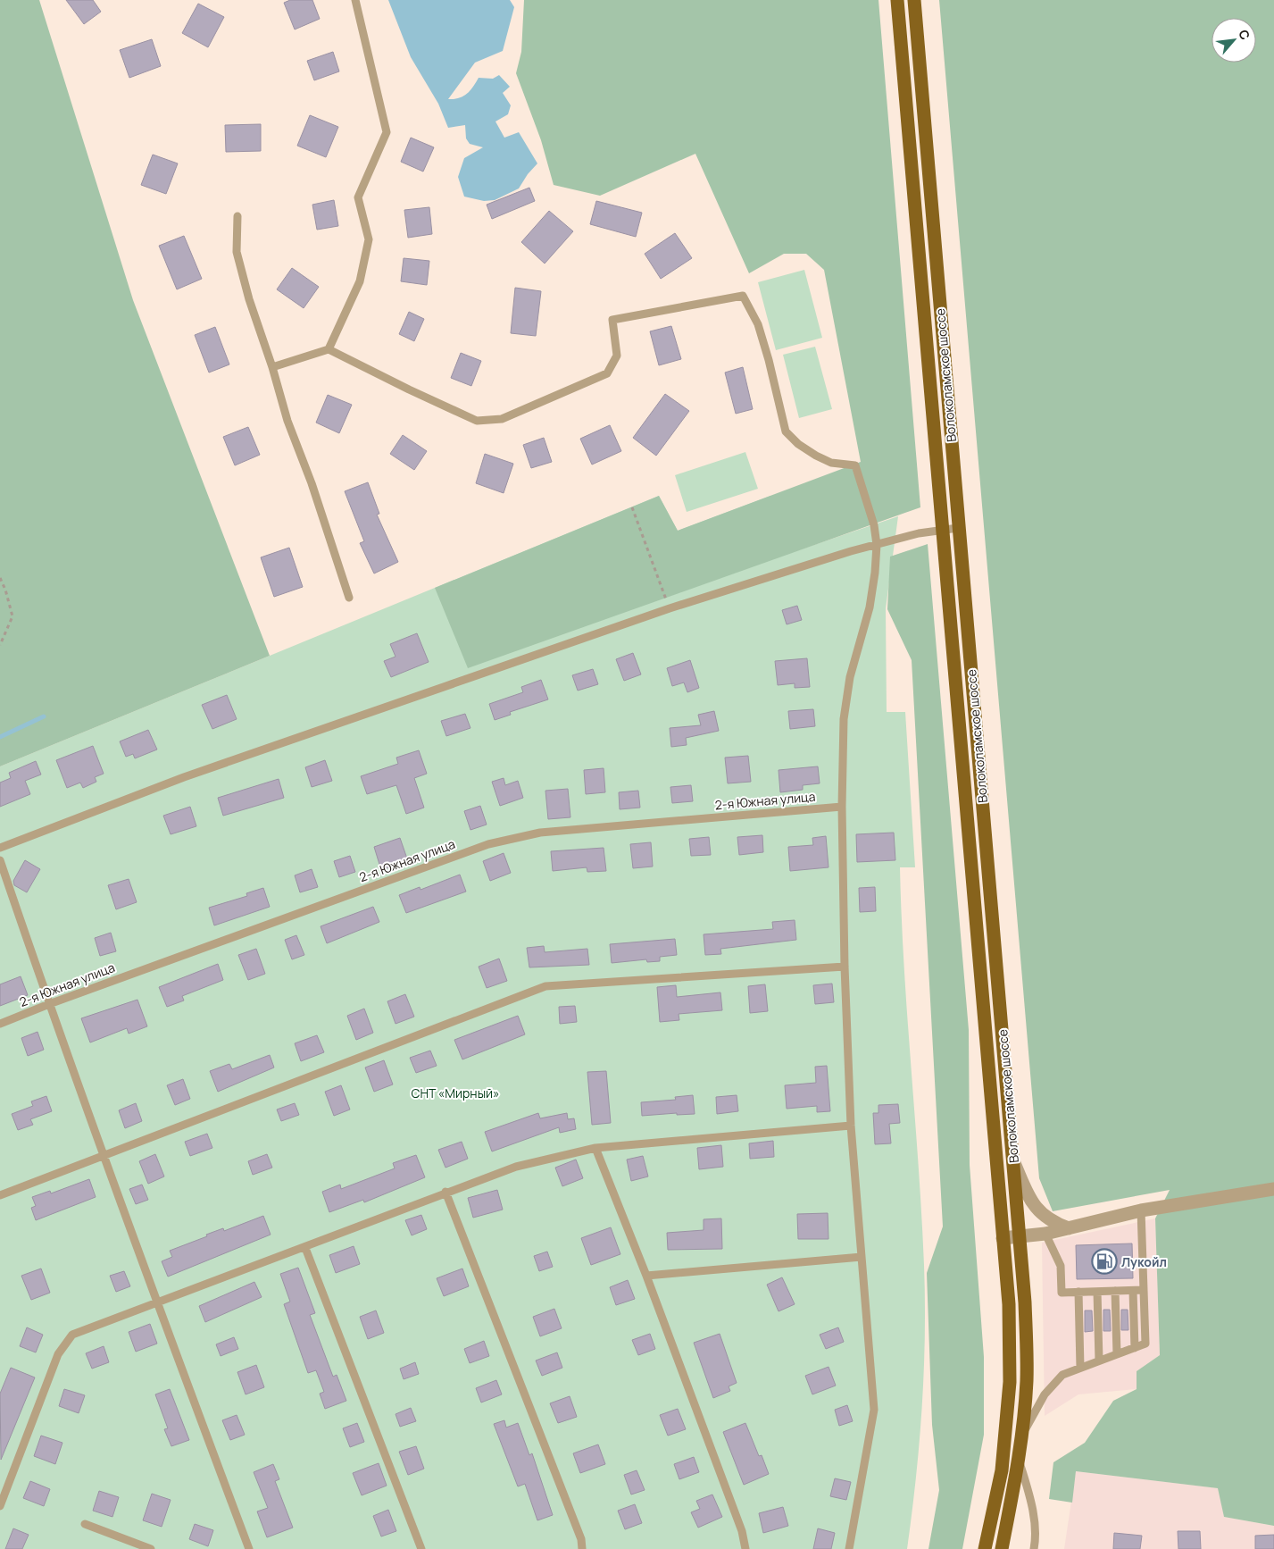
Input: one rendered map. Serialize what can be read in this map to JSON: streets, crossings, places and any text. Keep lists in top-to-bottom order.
{
  "streets": {
    "main road": ["Волоколамское шоссе"],
    "lane": ["2-я Южная улица"]
  },
  "parks": ["СНТ «Мирный»"],
  "places": {
    "fuel station": ["Лукойл"]
  },
  "north": "top right"
}
